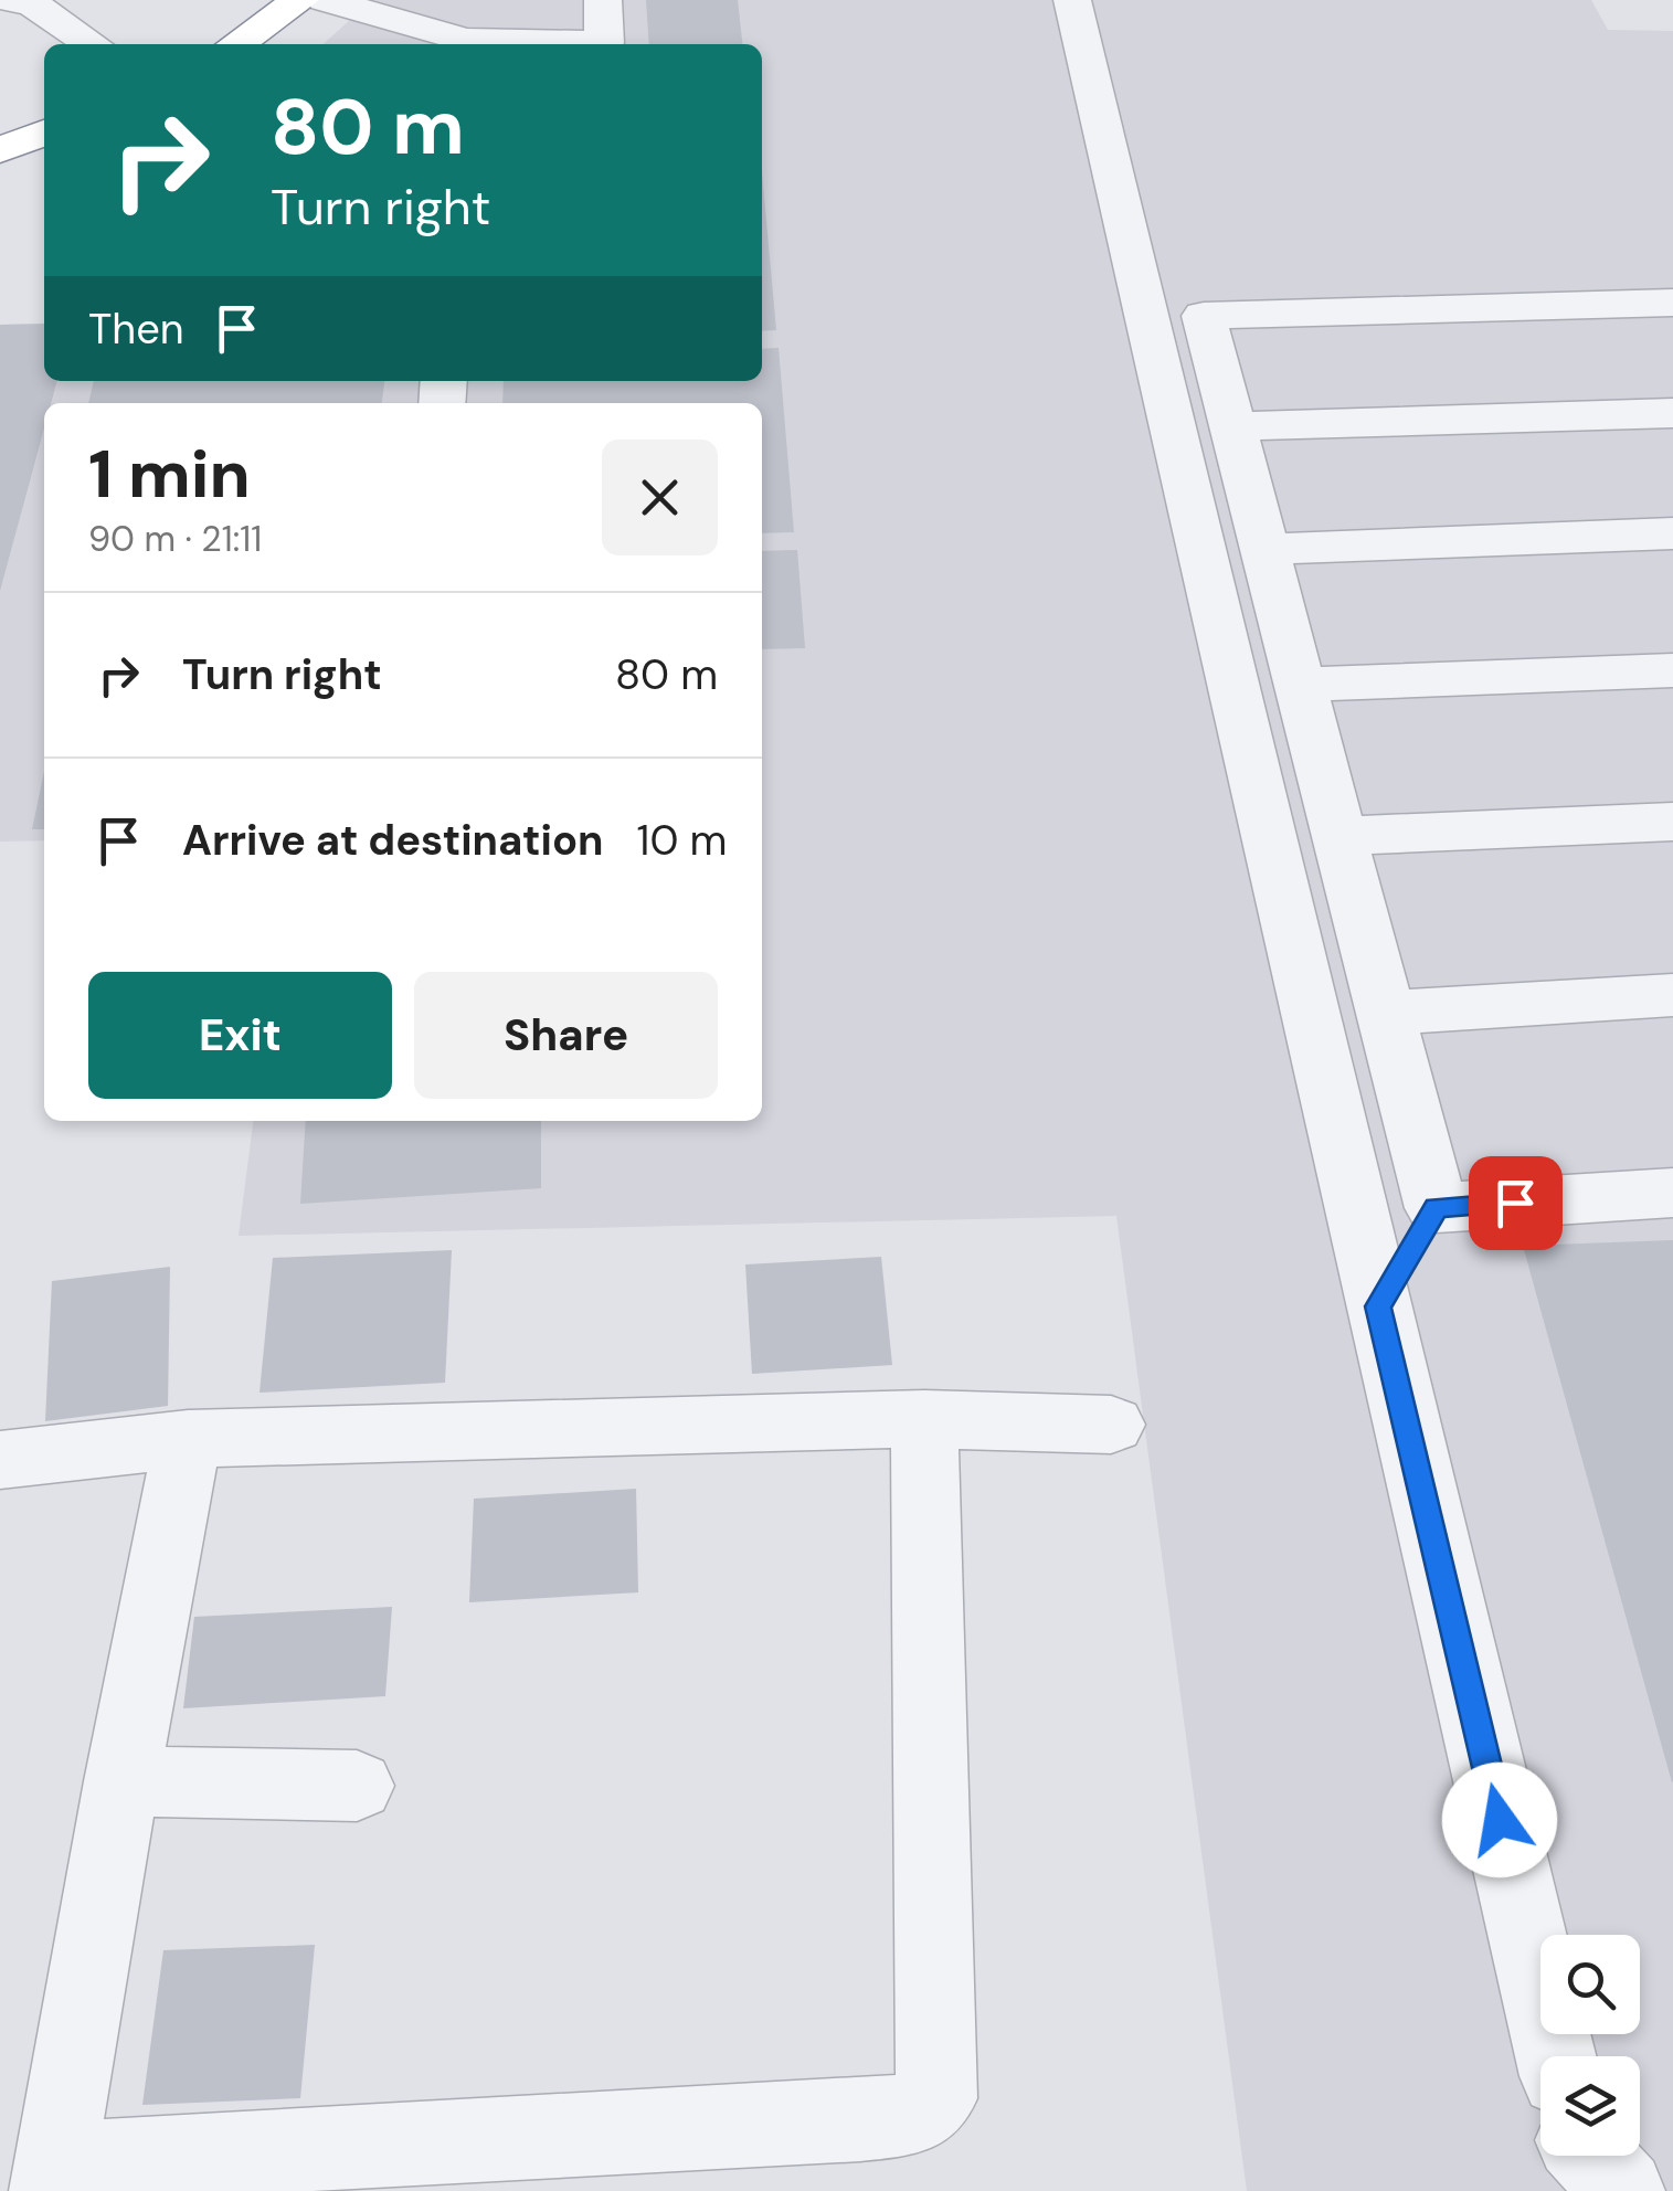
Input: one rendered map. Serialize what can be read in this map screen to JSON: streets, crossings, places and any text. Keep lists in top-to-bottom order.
{
  "page": {
    "turn": ["80 m", "Turn right"],
    "then": "Then",
    "heading": ["1 min", "90 m · 21:11"],
    "list": [
      {
        "name": "Turn right",
        "value": "80 m"
      },
      {
        "name": "Arrive at destination",
        "value": "10 m"
      }
    ],
    "buttons": ["Exit", "Share"]
  }
}
